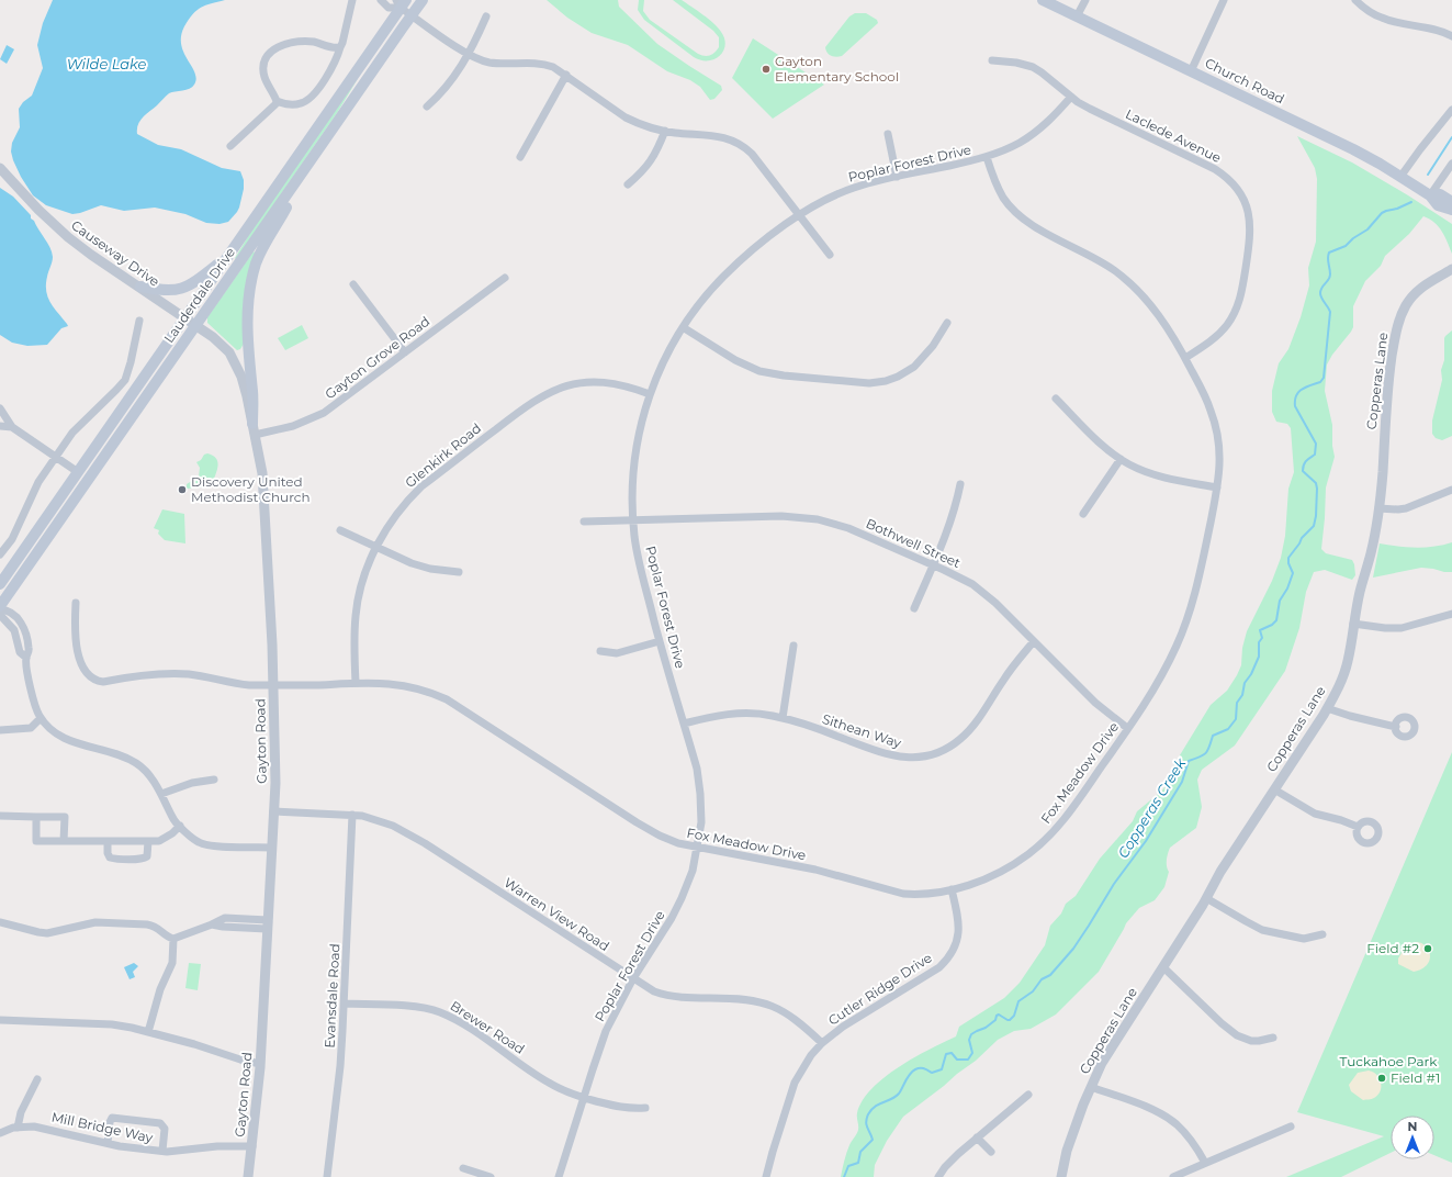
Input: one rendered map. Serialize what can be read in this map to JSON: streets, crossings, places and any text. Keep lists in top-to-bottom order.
{
  "streets": {
    "main road": ["Church Road", "Lauderdale Drive"],
    "street": [
      "Laclede Avenue",
      "Poplar Forest Drive",
      "Causeway Drive",
      "Gayton Grove Road",
      "Copperas Lane",
      "Glenkirk Road",
      "Bothwell Street",
      "Sithean Way",
      "Gayton Road",
      "Fox Meadow Drive",
      "Warren View Road",
      "Cutler Ridge Drive",
      "Evansdale Road",
      "Brewer Road",
      "Mill Bridge Way"
    ]
  },
  "crossings": [
    ["Laclede Avenue", "Poplar Forest Drive"],
    ["Laclede Avenue", "Fox Meadow Drive"],
    ["Poplar Forest Drive", "Glenkirk Road"],
    ["Poplar Forest Drive", "Bothwell Street"],
    ["Poplar Forest Drive", "Sithean Way"],
    ["Poplar Forest Drive", "Fox Meadow Drive"],
    ["Poplar Forest Drive", "Warren View Road"],
    ["Poplar Forest Drive", "Brewer Road"],
    ["Causeway Drive", "Lauderdale Drive"],
    ["Causeway Drive", "Gayton Road"],
    ["Lauderdale Drive", "Gayton Road"],
    ["Gayton Grove Road", "Gayton Road"],
    ["Glenkirk Road", "Fox Meadow Drive"],
    ["Bothwell Street", "Sithean Way"],
    ["Bothwell Street", "Fox Meadow Drive"],
    ["Gayton Road", "Fox Meadow Drive"],
    ["Gayton Road", "Warren View Road"],
    ["Gayton Road", "Mill Bridge Way"],
    ["Fox Meadow Drive", "Cutler Ridge Drive"],
    ["Warren View Road", "Cutler Ridge Drive"],
    ["Warren View Road", "Evansdale Road"],
    ["Evansdale Road", "Brewer Road"]
  ],
  "water": ["Wilde Lake", "Copperas Creek"],
  "parks": ["Tuckahoe Park"],
  "places": [
    "Gayton Elementary School",
    "Discovery United Methodist Church",
    "Field #2",
    "Field #1"
  ],
  "north": "top"
}
